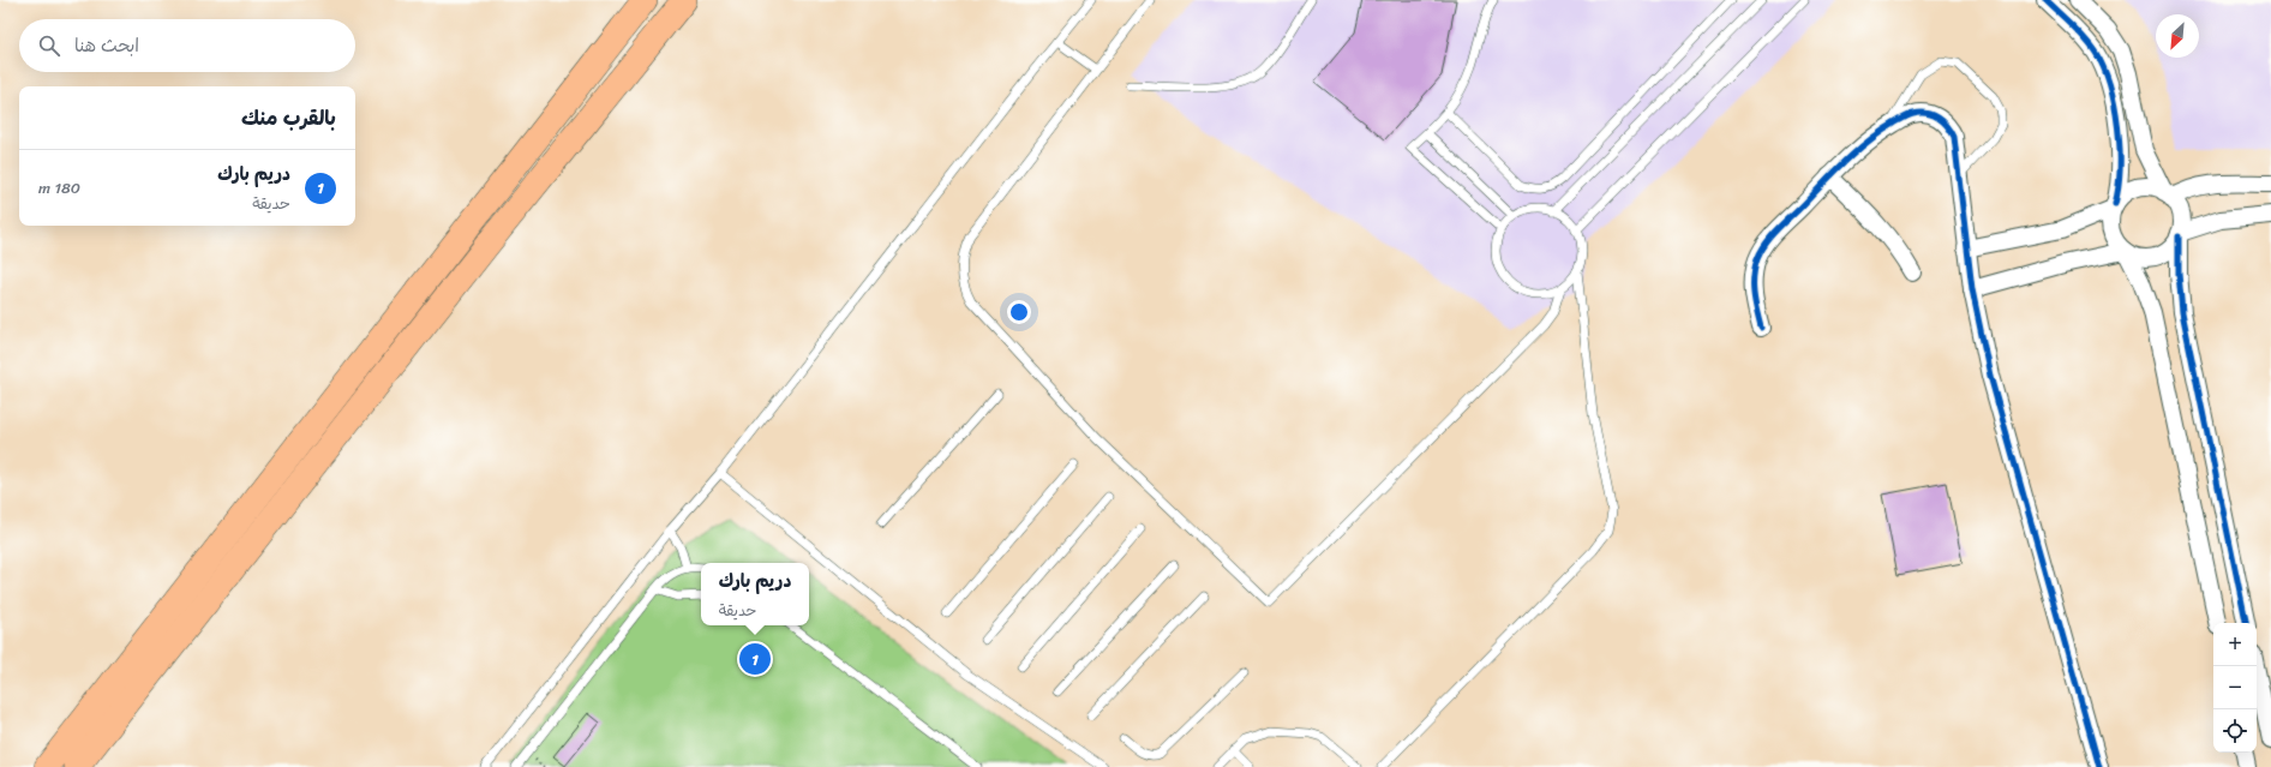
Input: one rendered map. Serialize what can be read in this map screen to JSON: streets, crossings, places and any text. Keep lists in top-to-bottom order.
{
  "north": "bottom left",
  "page": {
    "search": "ابحث هنا",
    "heading": "بالقرب منك",
    "list": [
      {
        "mark": "1",
        "name": "دريم بارك",
        "note": "حديقة",
        "value": "180 m"
      }
    ],
    "popup": ["دريم بارك", "حديقة"],
    "map_buttons": ["+", "−"],
    "pins": "1"
  }
}
